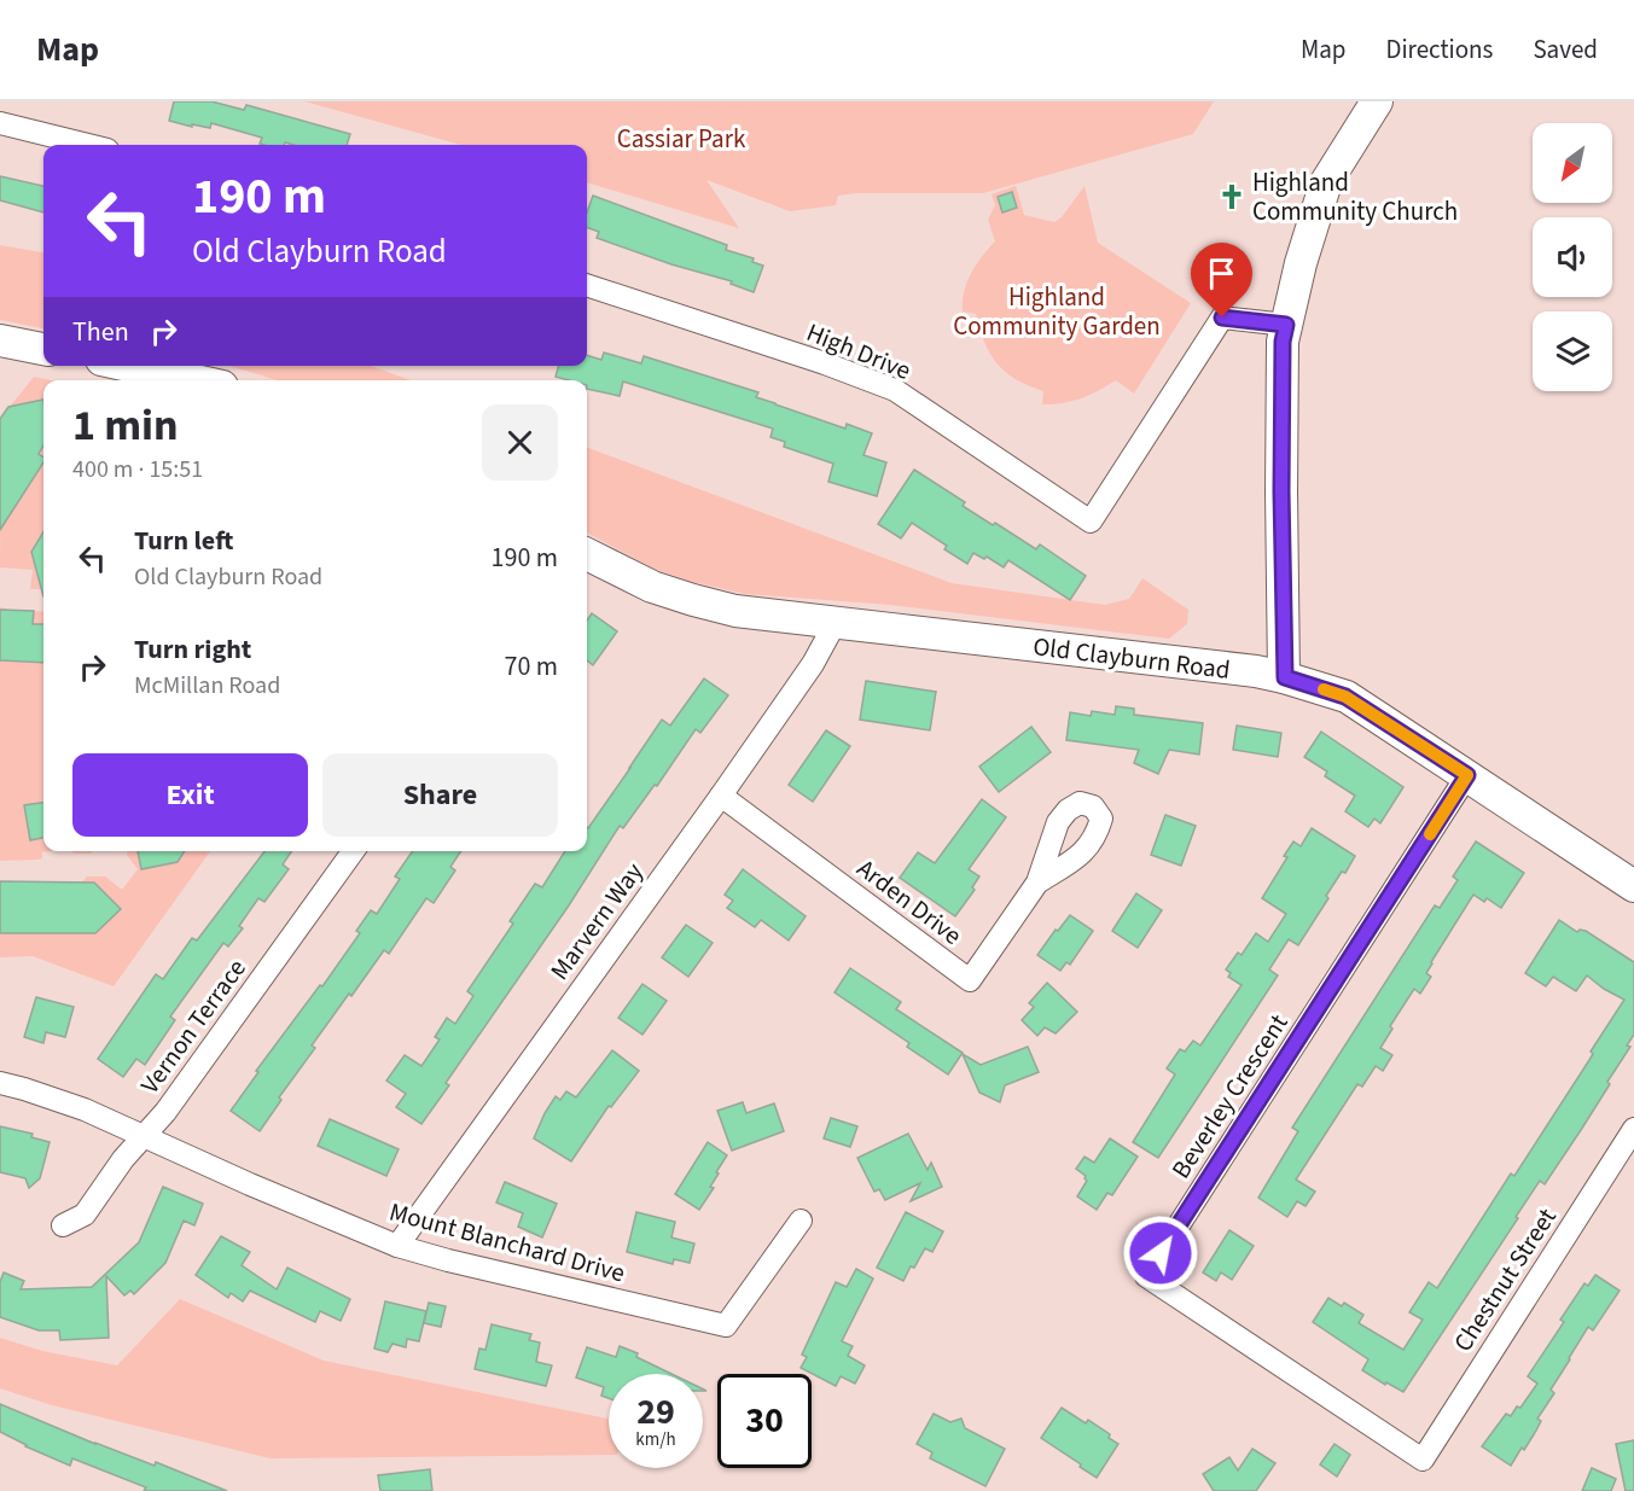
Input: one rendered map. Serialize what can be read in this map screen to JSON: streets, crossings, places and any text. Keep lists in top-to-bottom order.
{
  "streets": {
    "main road": ["Old Clayburn Road"],
    "street": [
      "High Drive",
      "Arden Drive",
      "Marvern Way",
      "Vernon Terrace",
      "Beverley Crescent",
      "Mount Blanchard Drive",
      "Chestnut Street"
    ]
  },
  "crossings": [
    ["Old Clayburn Road", "Marvern Way"],
    ["Old Clayburn Road", "Beverley Crescent"],
    ["Arden Drive", "Marvern Way"],
    ["Marvern Way", "Mount Blanchard Drive"],
    ["Vernon Terrace", "Mount Blanchard Drive"],
    ["Beverley Crescent", "Chestnut Street"]
  ],
  "parks": ["Cassiar Park", "Highland Community Garden"],
  "places": {
    "church": ["Highland Community Church"]
  },
  "north": "bottom left",
  "page": {
    "header": "Map",
    "nav": ["Map", "Directions", "Saved"],
    "turn": ["190 m", "Old Clayburn Road"],
    "then": "Then",
    "heading": ["1 min", "400 m · 15:51"],
    "list": [
      {
        "name": "Turn left",
        "note": "Old Clayburn Road",
        "value": "190 m"
      },
      {
        "name": "Turn right",
        "note": "McMillan Road",
        "value": "70 m"
      }
    ],
    "buttons": ["Exit", "Share"],
    "speed": "29 km/h",
    "limit": "30"
  }
}
